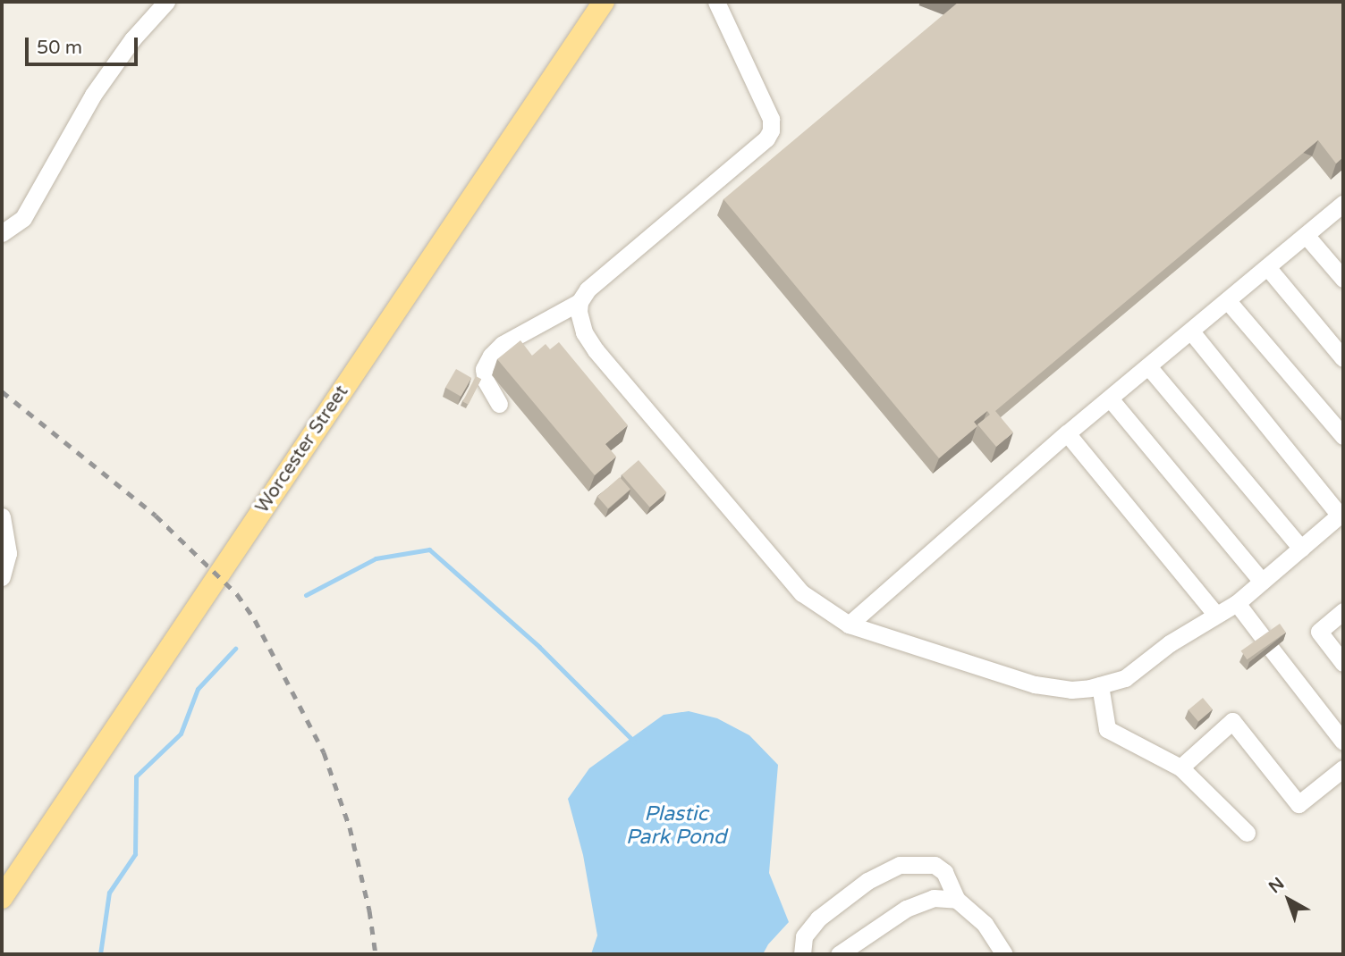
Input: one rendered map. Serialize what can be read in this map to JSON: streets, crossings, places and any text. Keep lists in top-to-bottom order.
{
  "streets": {
    "main road": ["Worcester Street"]
  },
  "water": ["Plastic Park Pond"],
  "scale_bar": "50 m",
  "north": "top left"
}
